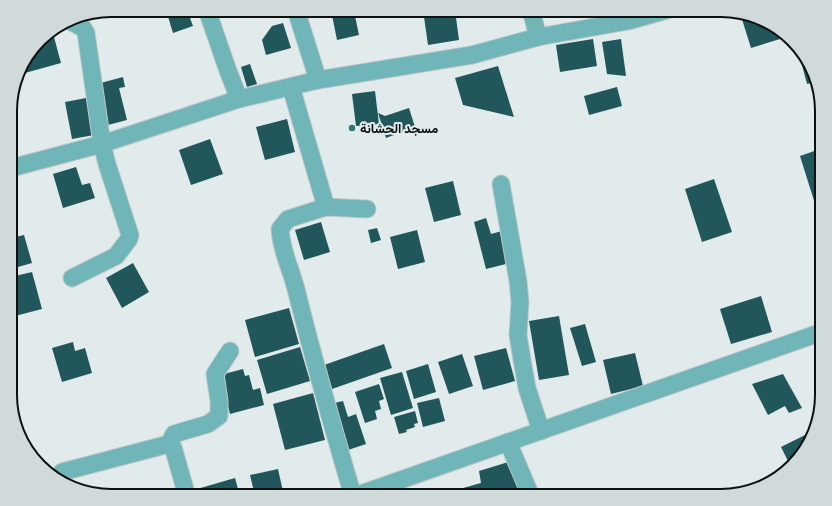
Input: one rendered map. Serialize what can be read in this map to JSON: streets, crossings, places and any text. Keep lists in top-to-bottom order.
{
  "places": ["مسجد الحشانة"]
}
